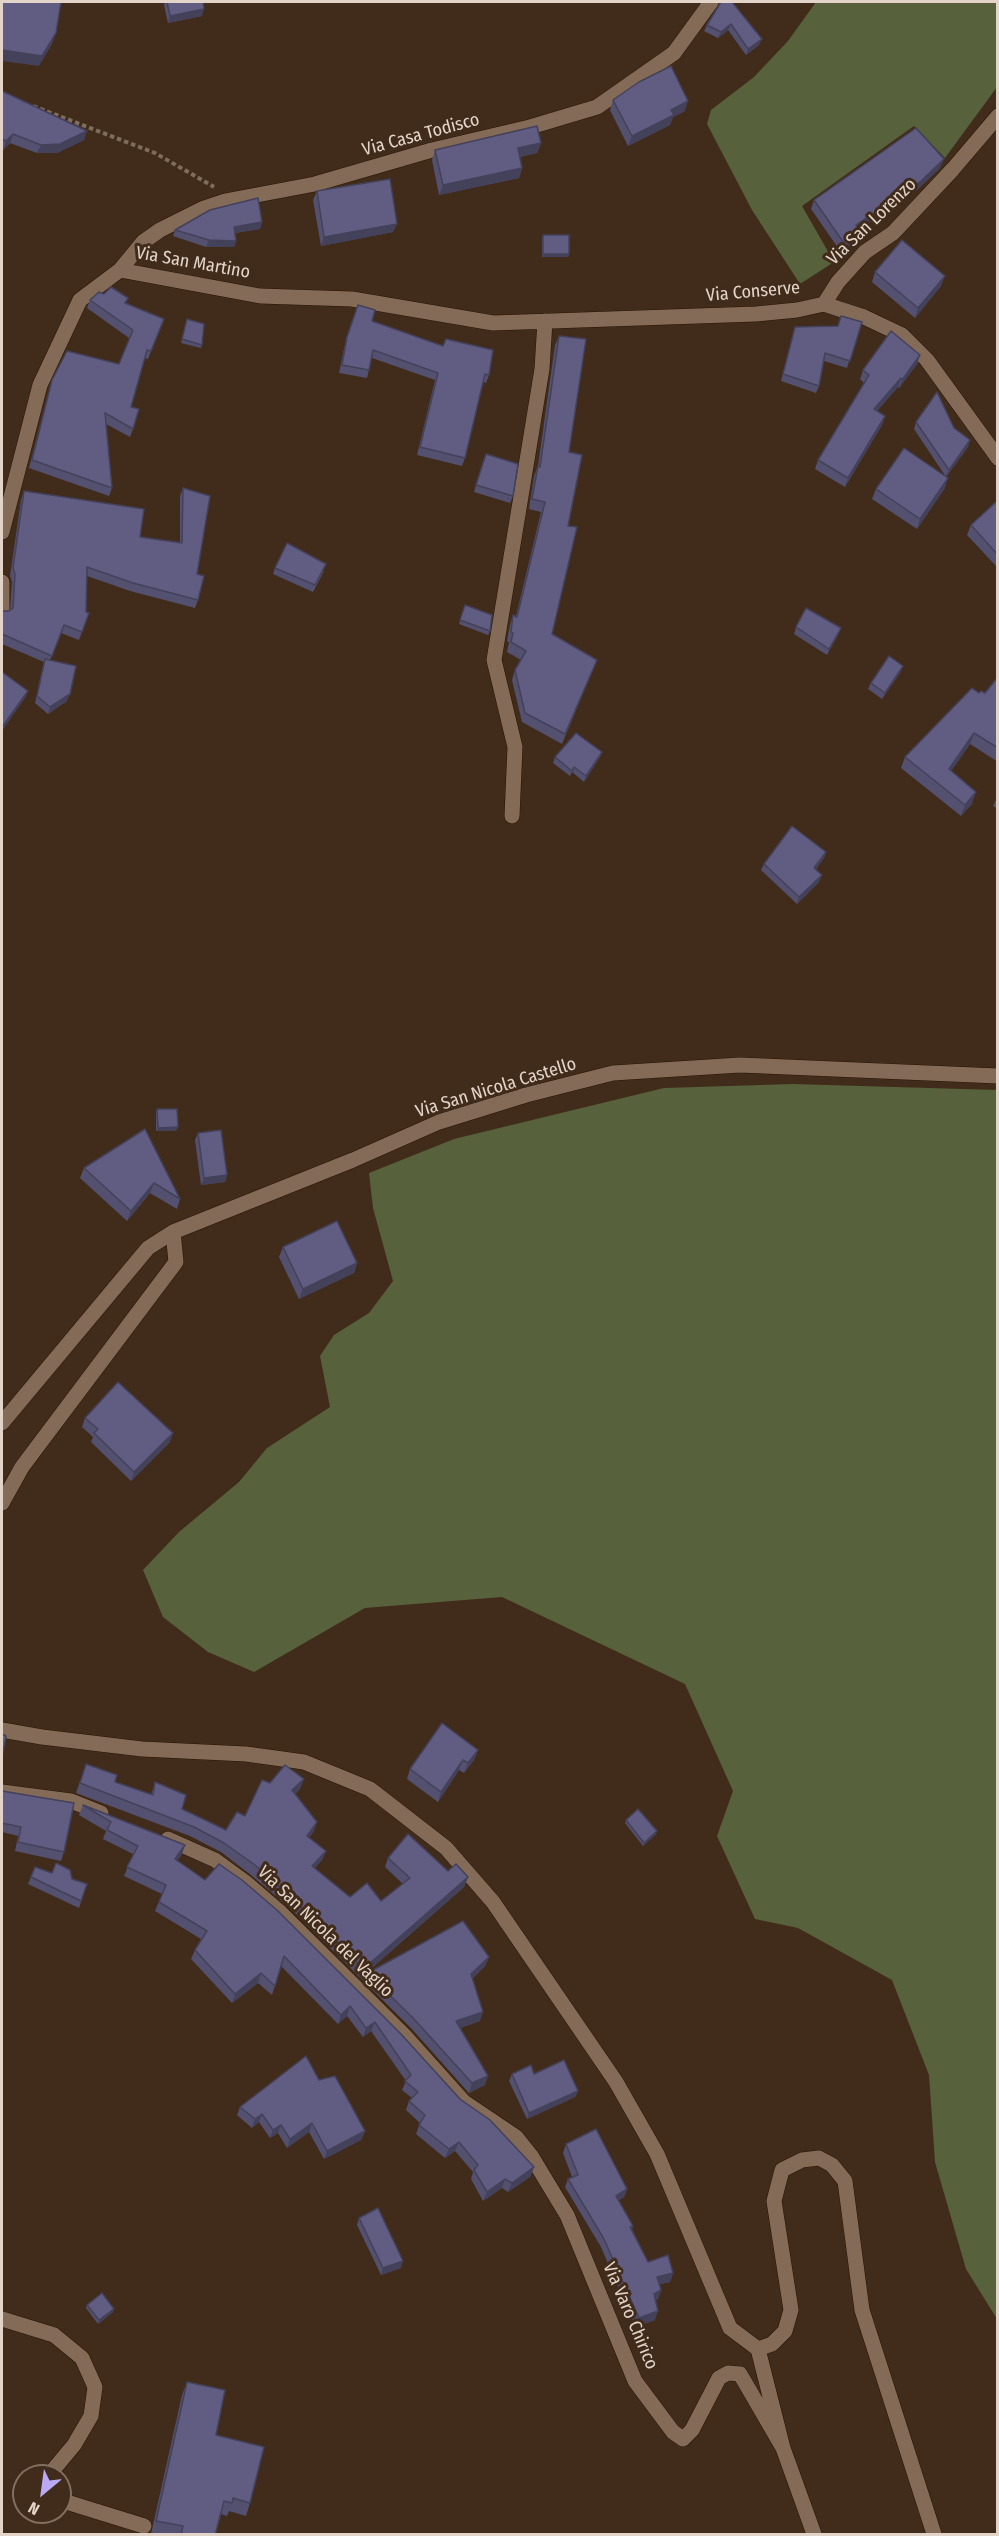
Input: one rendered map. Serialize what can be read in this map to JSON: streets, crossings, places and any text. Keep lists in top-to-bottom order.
{
  "streets": {
    "street": [
      "Via Casa Todisco",
      "Via San Lorenzo",
      "Via San Martino",
      "Via Conserve",
      "Via San Nicola Castello",
      "Via San Nicola del Vaglio",
      "Via Varo Chirico"
    ]
  },
  "crossings": [
    ["Via Casa Todisco", "Via San Martino"],
    ["Via San Lorenzo", "Via Conserve"],
    ["Via San Martino", "Via Conserve"],
    ["Via San Nicola del Vaglio", "Via Varo Chirico"]
  ],
  "north": "bottom left"
}
